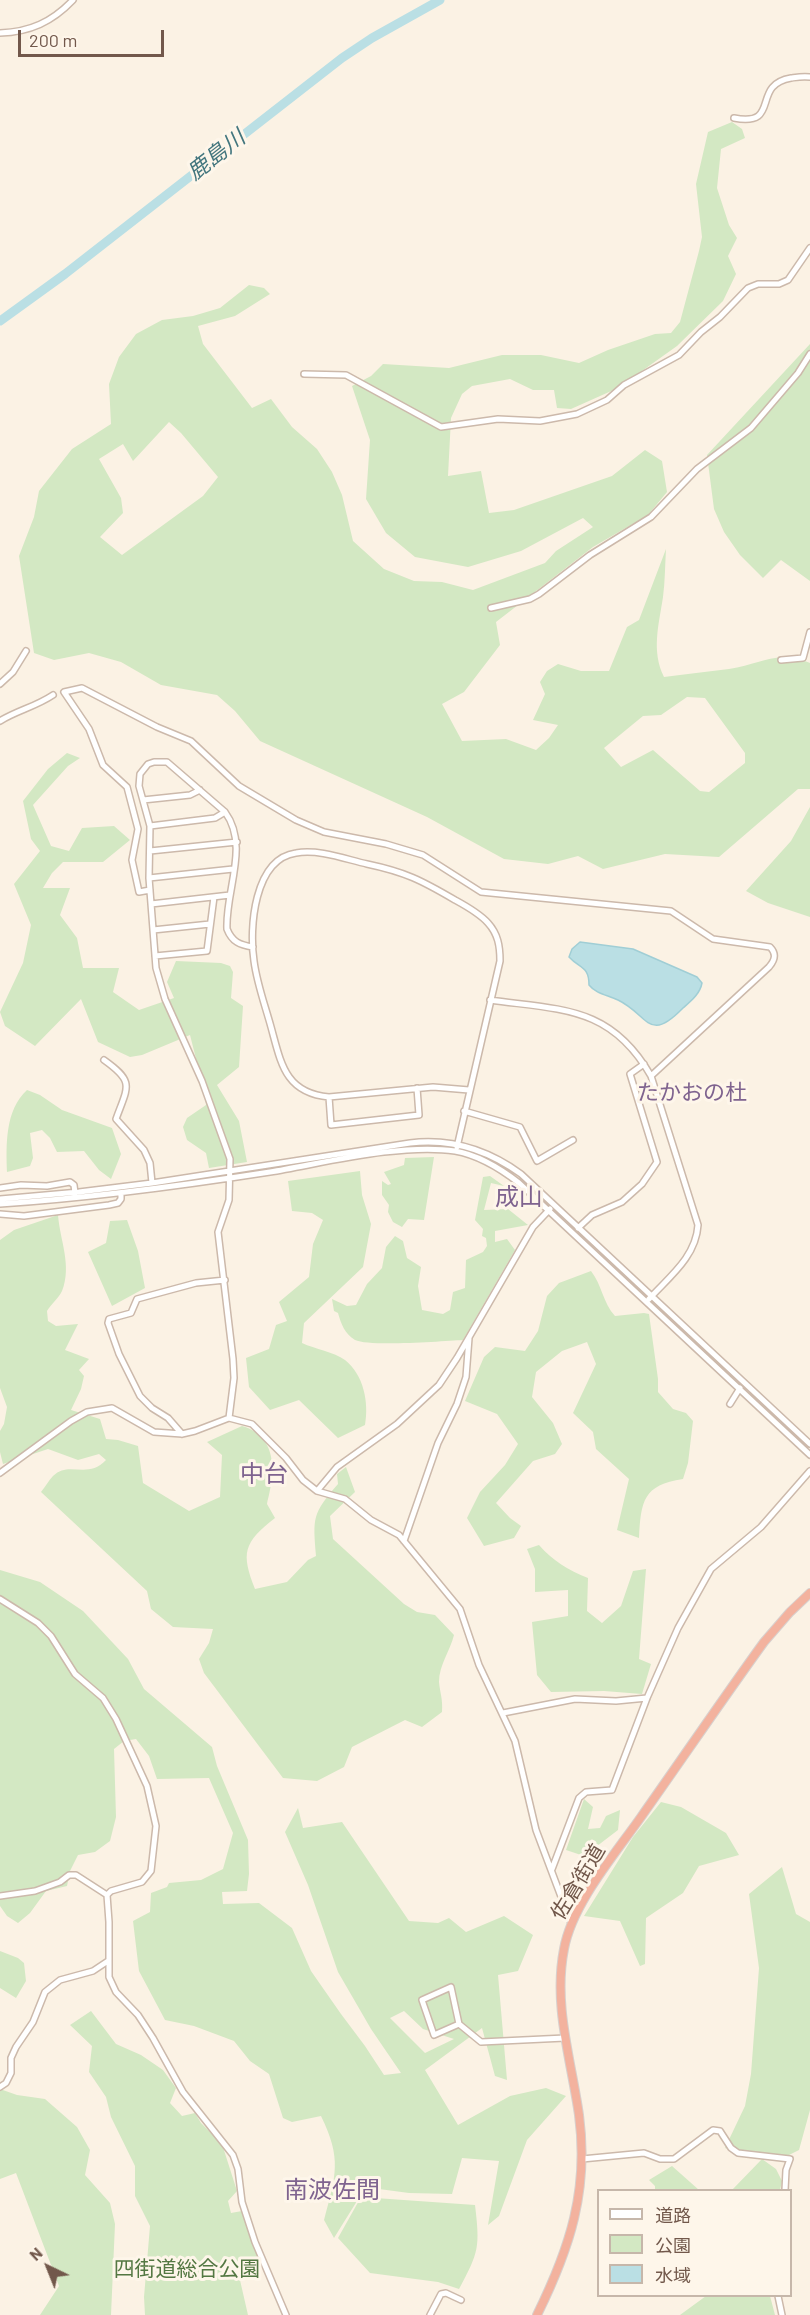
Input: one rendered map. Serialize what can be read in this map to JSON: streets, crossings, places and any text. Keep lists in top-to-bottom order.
{
  "streets": {
    "highway": ["佐倉街道"]
  },
  "districts": [
    "たかおの杜",
    "成山",
    "中台",
    "南波佐間"
  ],
  "water": ["鹿島川"],
  "parks": ["四街道総合公園"],
  "legend": ["道路", "公園", "水域"],
  "scale_bar": "200 m",
  "north": "top left"
}
